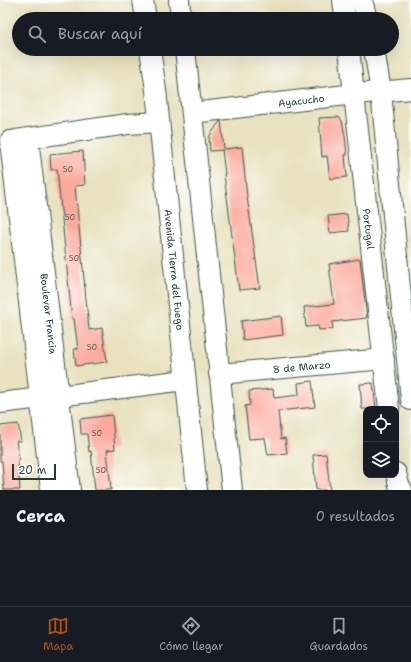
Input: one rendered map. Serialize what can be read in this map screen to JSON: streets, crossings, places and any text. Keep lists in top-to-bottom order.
{
  "streets": {
    "street": [
      "Ayacucho",
      "Portugal",
      "Avenida Tierra del Fuego",
      "Boulevar Francia",
      "8 de Marzo"
    ]
  },
  "crossings": [
    ["Ayacucho", "Portugal"],
    ["Portugal", "8 de Marzo"]
  ],
  "house_numbers": [
    "50",
    "50",
    "50",
    "50",
    "50",
    "50"
  ],
  "scale_bar": "20 m",
  "page": {
    "search": "Buscar aquí",
    "scale": "20 m",
    "heading": ["Cerca", "0 resultados"],
    "nav": ["Mapa", "Cómo llegar", "Guardados"]
  }
}
